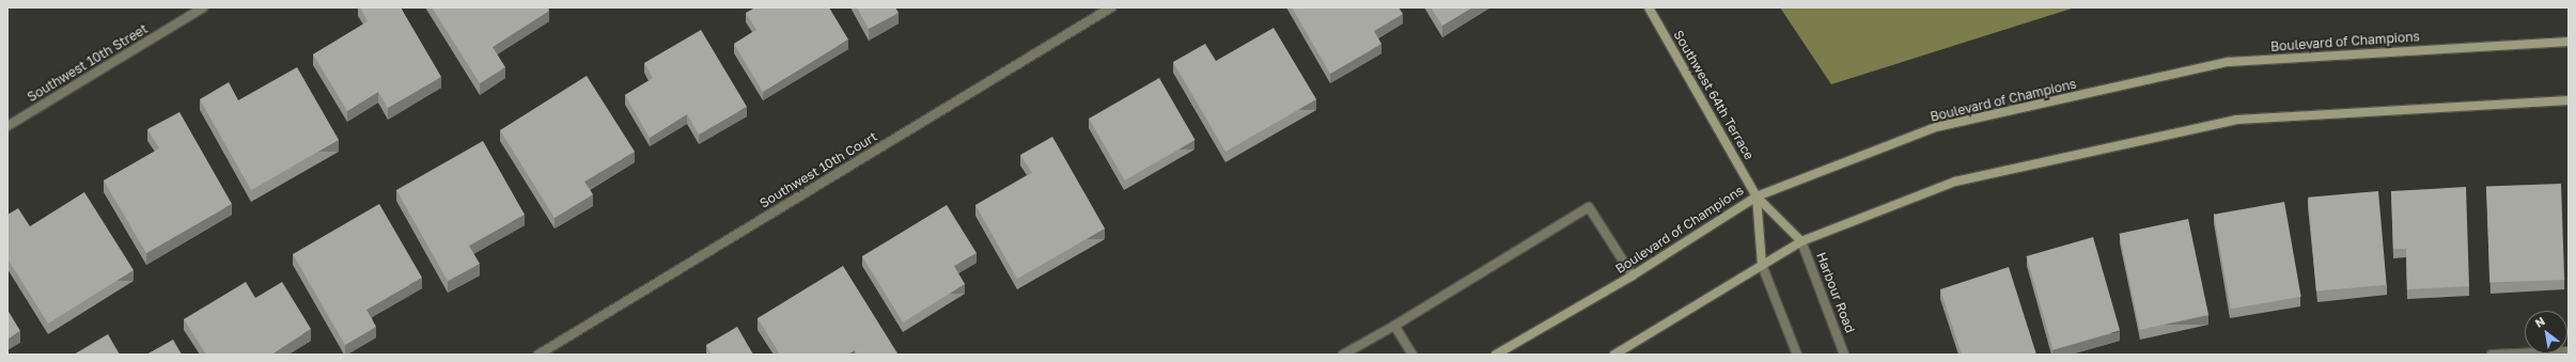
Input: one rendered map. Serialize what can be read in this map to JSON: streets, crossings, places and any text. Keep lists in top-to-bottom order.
{
  "streets": {
    "street": [
      "Boulevard of Champions",
      "Southwest 10th Street",
      "Southwest 64th Terrace",
      "Southwest 10th Court",
      "Harbour Road"
    ]
  },
  "crossings": [
    ["Boulevard of Champions", "Southwest 64th Terrace"],
    ["Southwest 64th Terrace", "Harbour Road"]
  ],
  "north": "top left"
}
